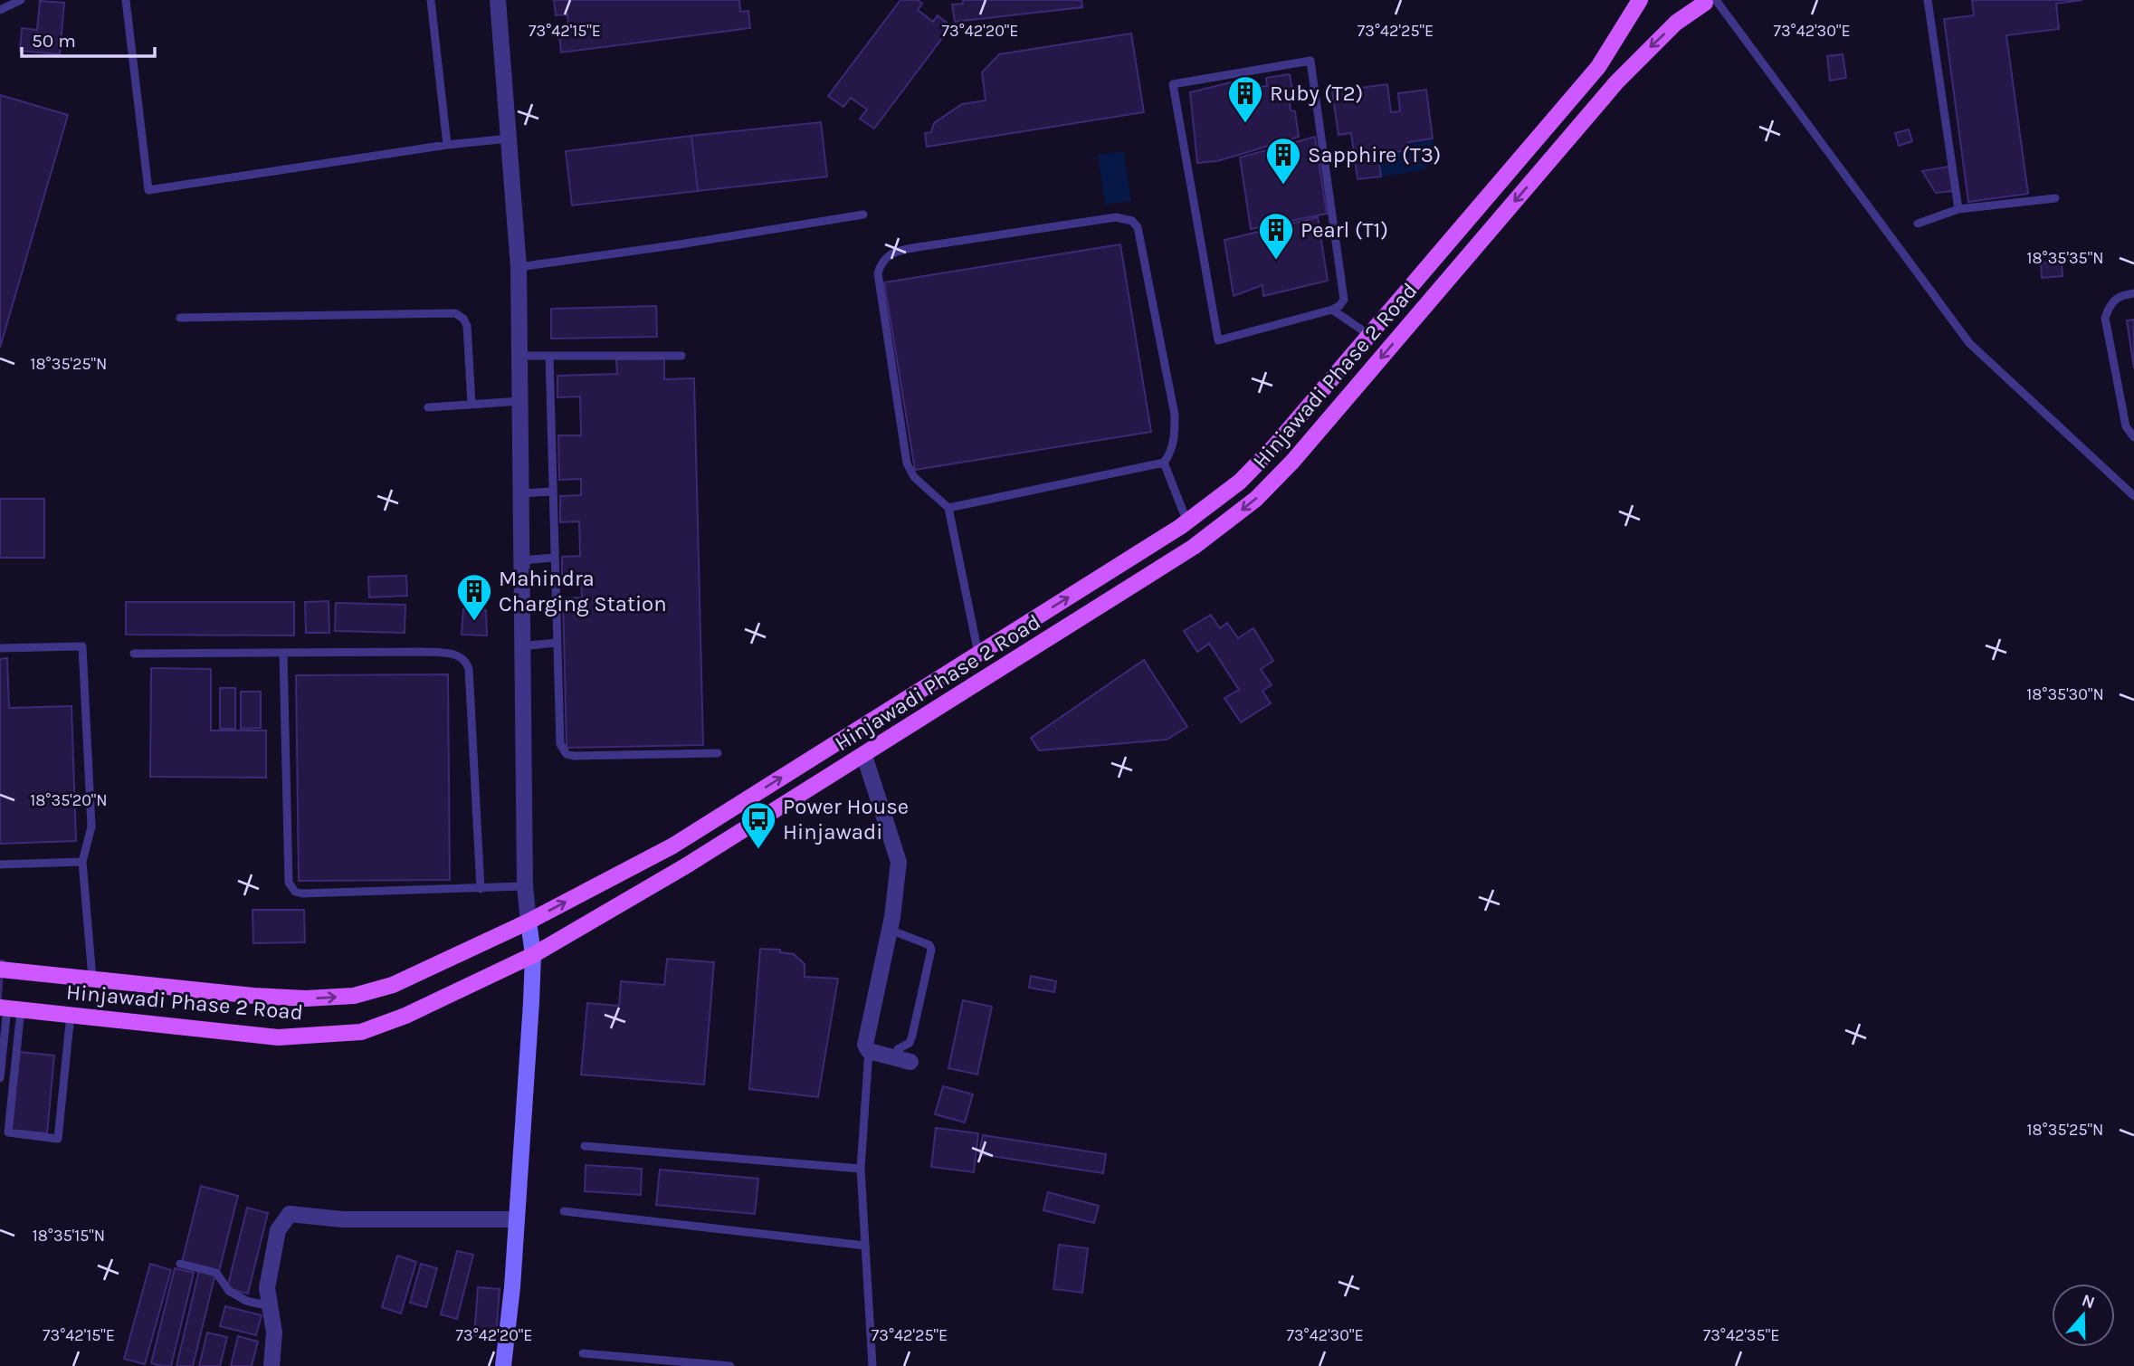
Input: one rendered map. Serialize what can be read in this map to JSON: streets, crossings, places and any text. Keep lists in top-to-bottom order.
{
  "streets": {
    "main road": ["Hinjawadi Phase 2 Road"]
  },
  "places": {
    "building": [
      "Ruby (T2)",
      "Sapphire (T3)",
      "Pearl (T1)",
      "Mahindra Charging Station"
    ],
    "bus stop": ["Power House Hinjawadi"]
  },
  "scale_bar": "50 m",
  "north": "top",
  "coordinates": [
    "73°42'15\"E",
    "73°42'20\"E",
    "73°42'25\"E",
    "73°42'30\"E",
    "18°35'35\"N",
    "18°35'25\"N",
    "18°35'30\"N",
    "18°35'20\"N",
    "18°35'15\"N",
    "73°42'35\"E"
  ]
}
